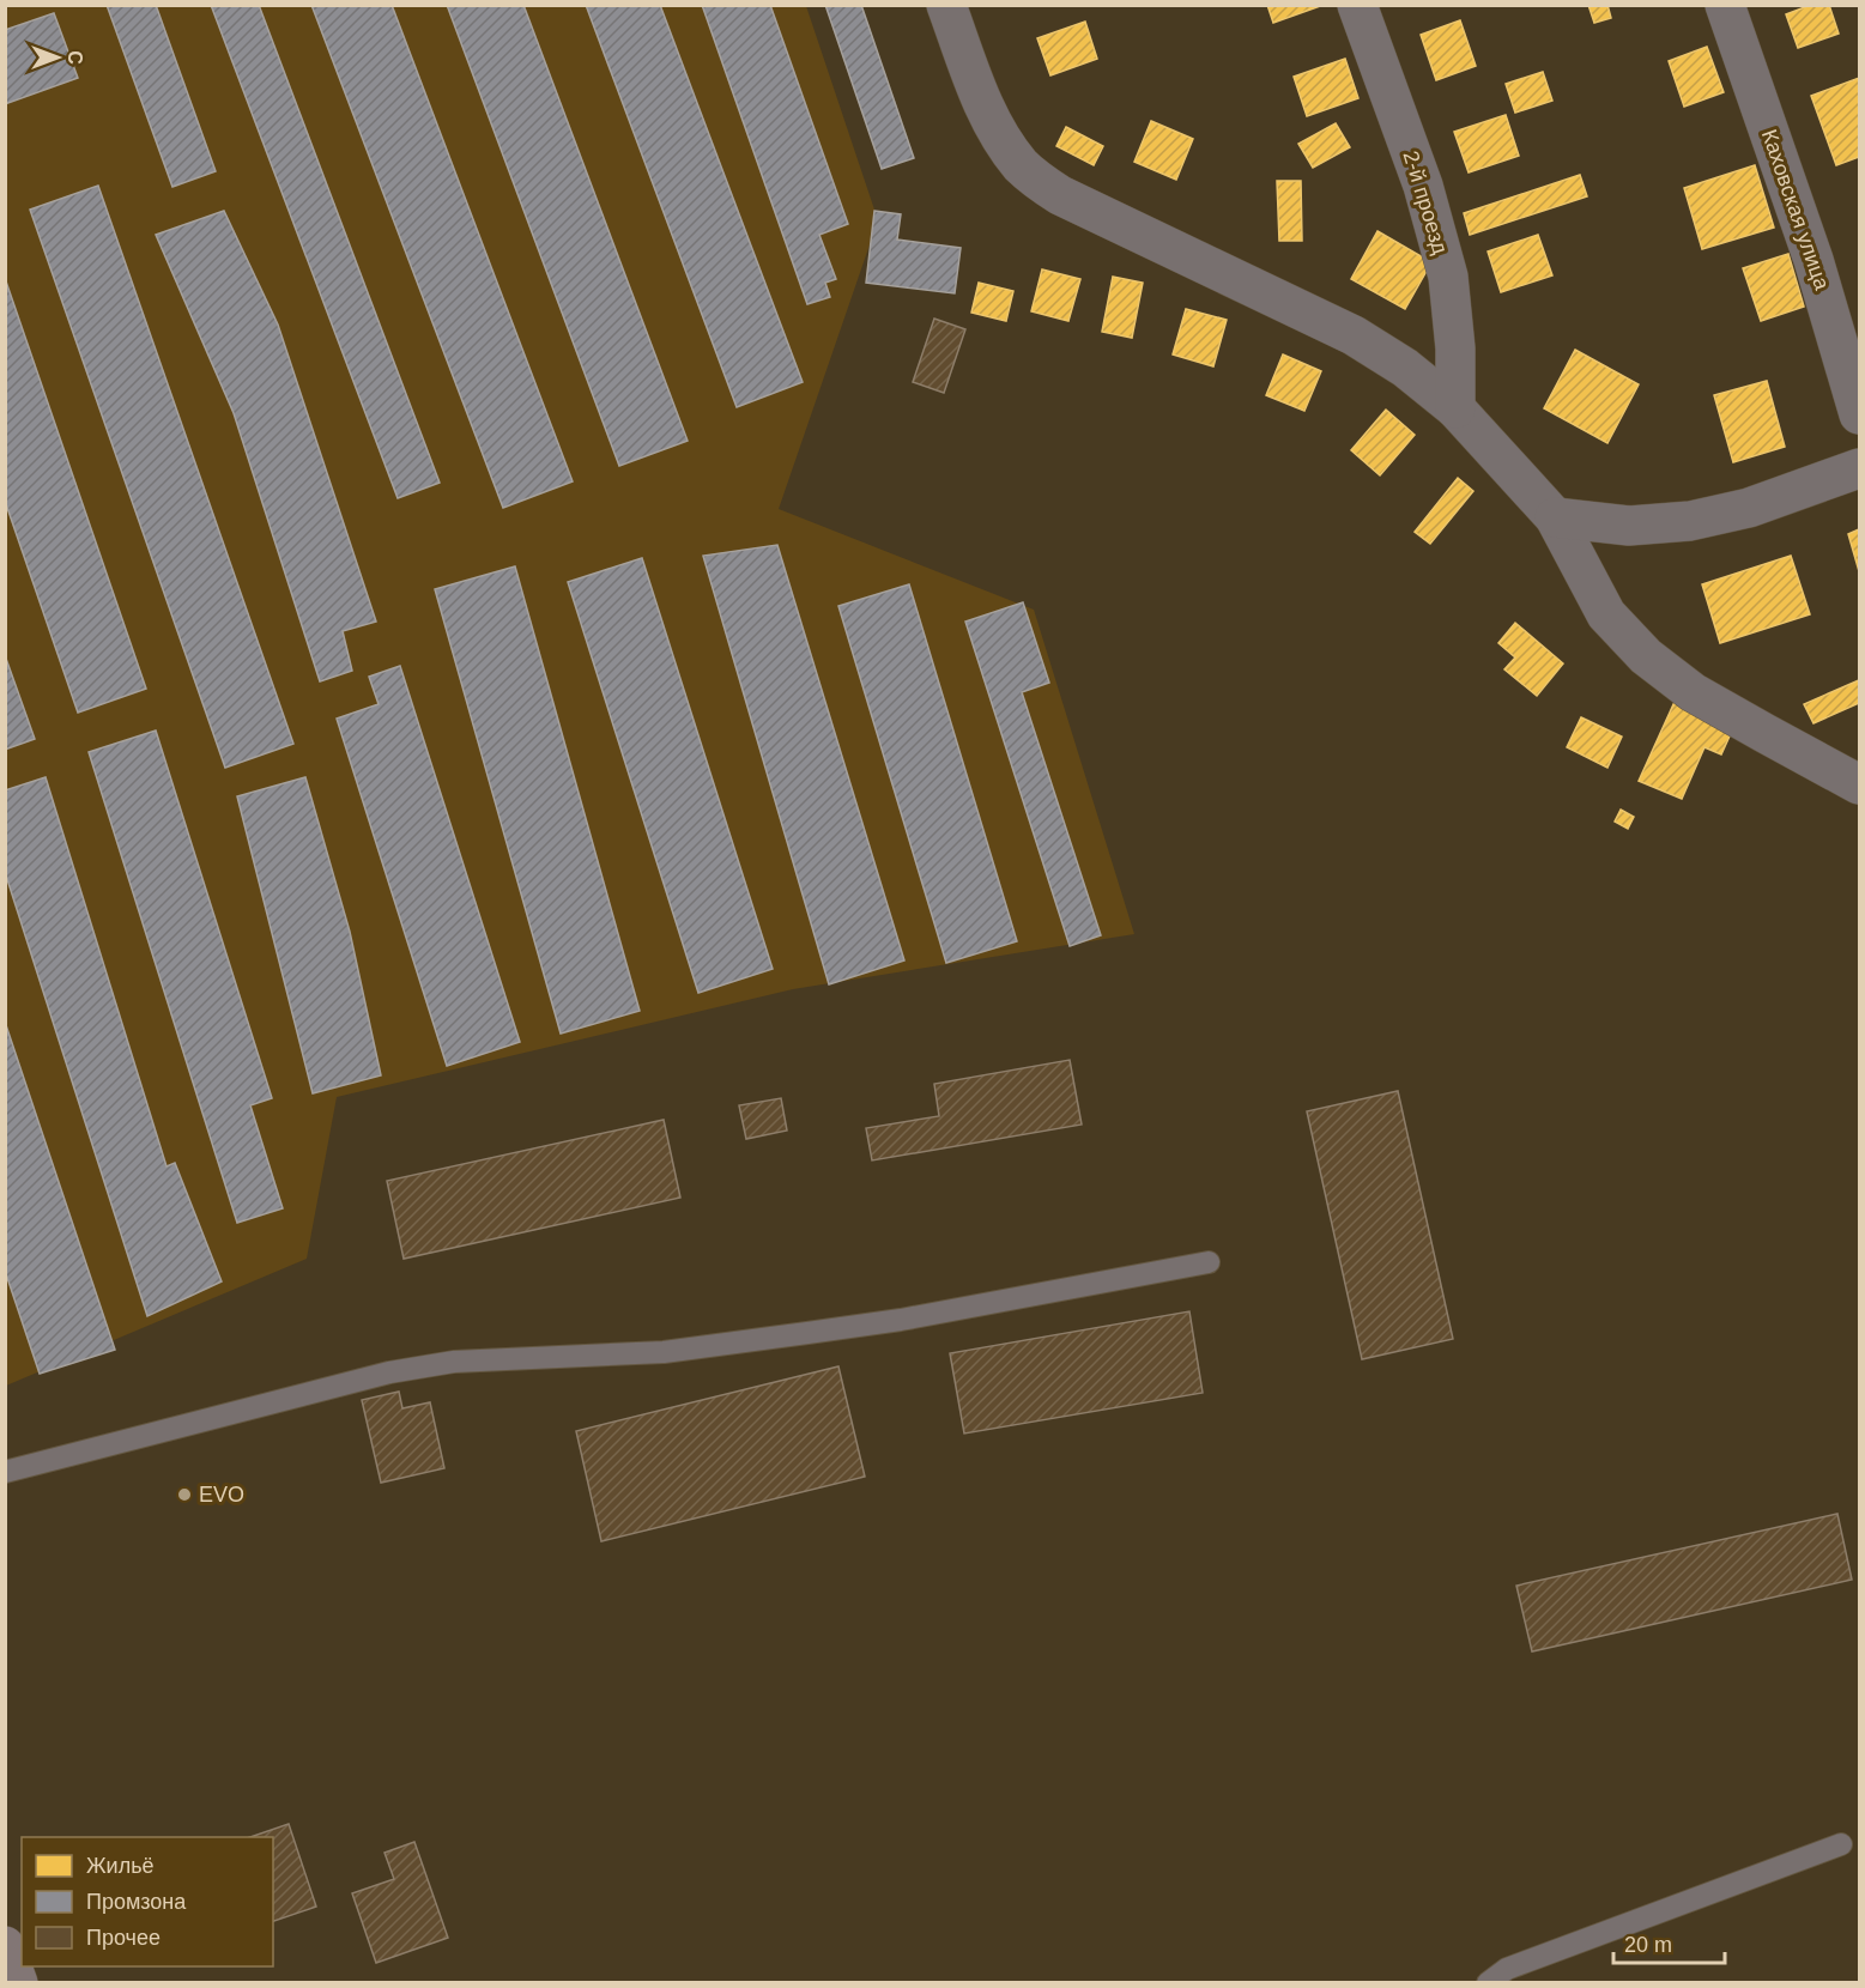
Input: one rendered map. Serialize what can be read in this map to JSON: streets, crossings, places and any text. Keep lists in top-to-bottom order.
{
  "streets": {
    "street": ["2-й проезд", "Каховская улица"]
  },
  "places": ["EVO"],
  "legend": ["Жильё", "Промзона", "Прочее"],
  "scale_bar": "20 m",
  "north": "right"
}
